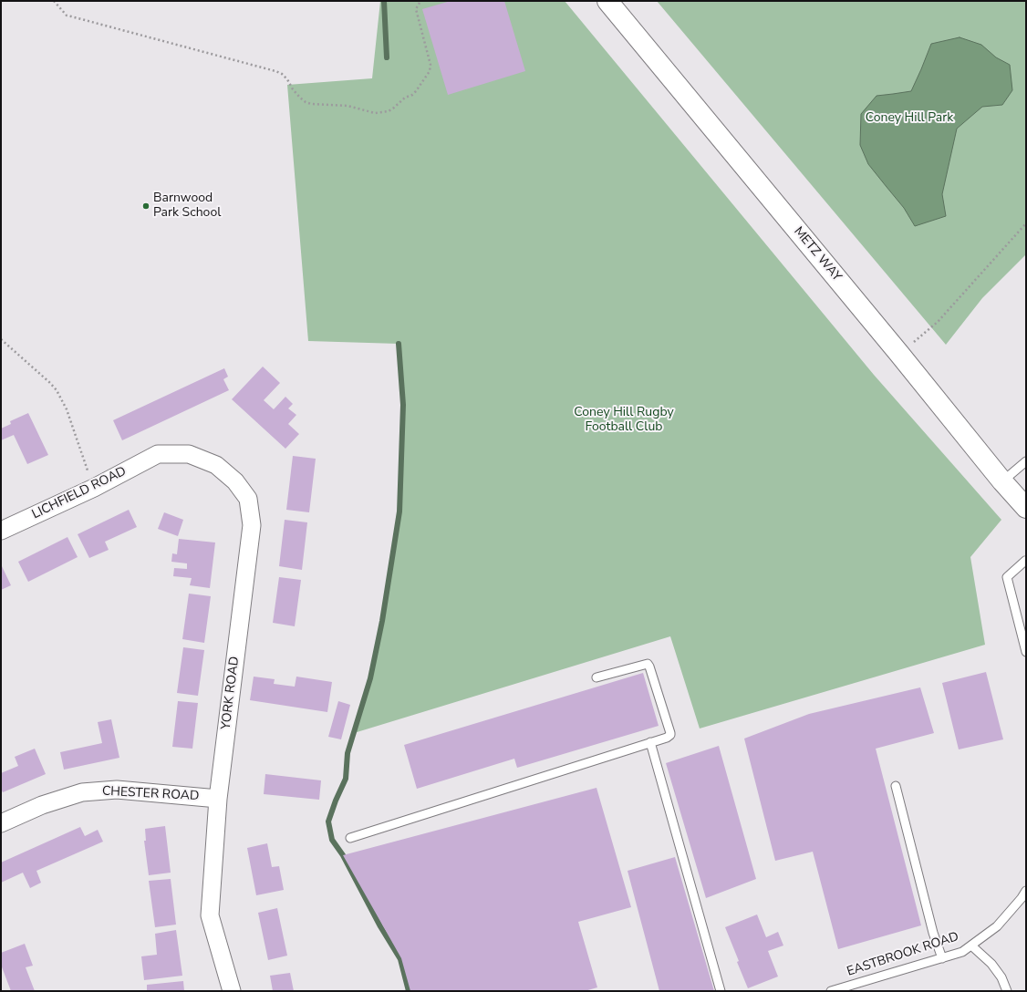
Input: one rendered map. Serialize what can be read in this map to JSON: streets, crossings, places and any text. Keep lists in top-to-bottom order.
{
  "streets": {
    "street": [
      "METZ WAY",
      "LICHFIELD ROAD",
      "YORK ROAD",
      "CHESTER ROAD"
    ],
    "lane": ["EASTBROOK ROAD"]
  },
  "crossings": [
    ["LICHFIELD ROAD", "YORK ROAD"],
    ["YORK ROAD", "CHESTER ROAD"]
  ],
  "parks": ["Coney Hill Park", "Coney Hill Rugby Football Club"],
  "places": ["Barnwood Park School"]
}
